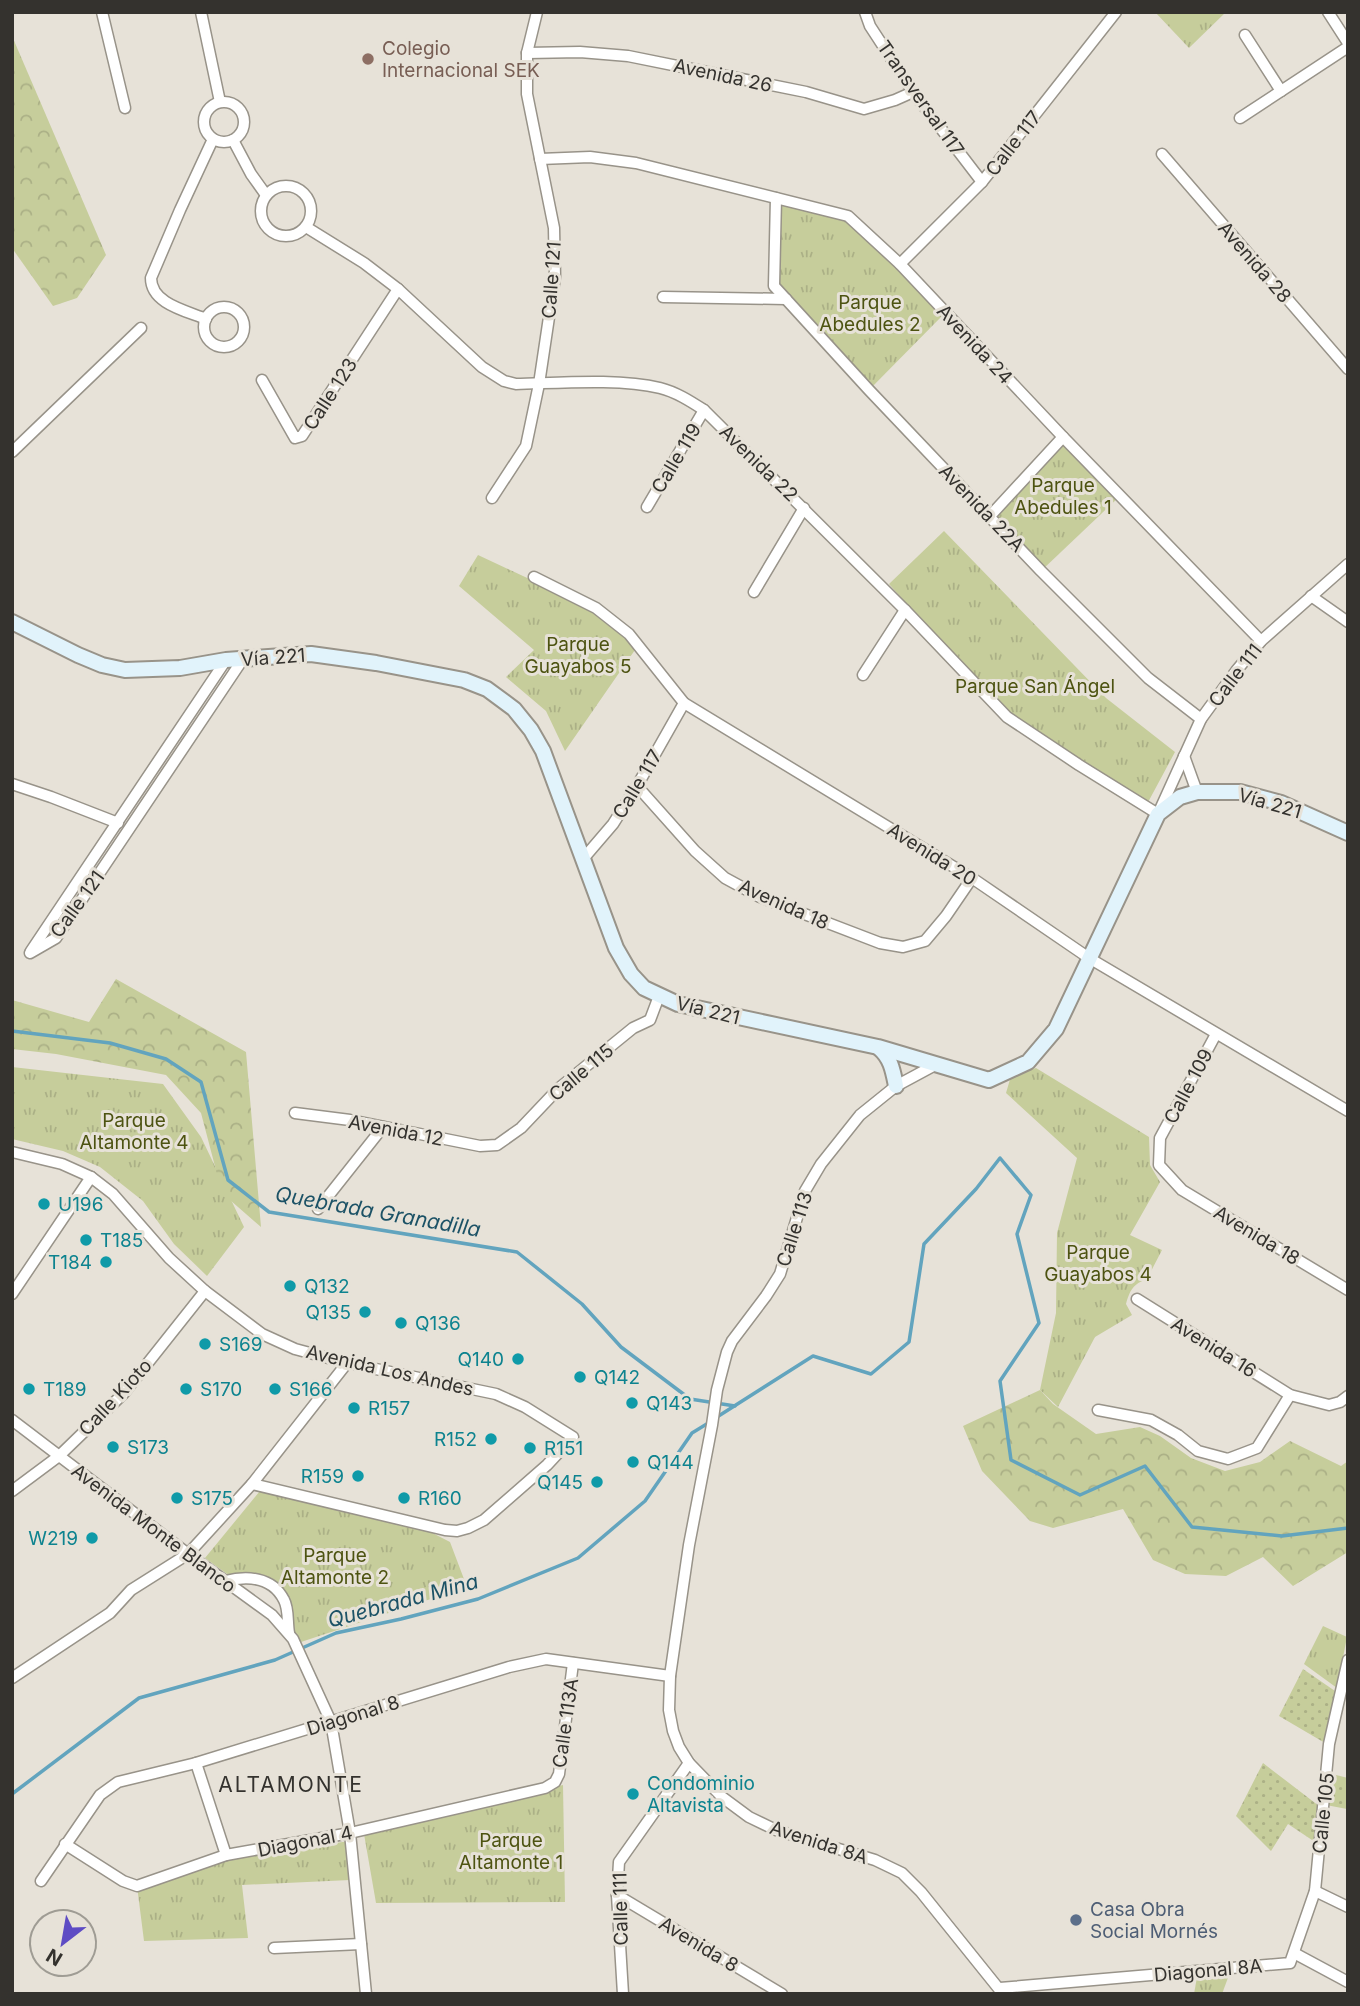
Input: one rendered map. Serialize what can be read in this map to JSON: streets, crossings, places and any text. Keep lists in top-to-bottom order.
{
  "streets": {
    "main road": ["Vía 221"],
    "street": [
      "Avenida 26",
      "Transversal 117",
      "Calle 117",
      "Avenida 28",
      "Calle 121",
      "Avenida 24",
      "Calle 123",
      "Calle 119",
      "Avenida 22",
      "Avenida 22A",
      "Calle 111",
      "Avenida 20",
      "Avenida 18",
      "Calle 115",
      "Calle 109",
      "Avenida 12",
      "Calle 113",
      "Avenida 16",
      "Avenida Los Andes",
      "Calle Kioto",
      "Avenida Monte Blanco",
      "Diagonal 8",
      "Calle 113A",
      "Calle 105",
      "Diagonal 4",
      "Avenida 8A",
      "Avenida 8",
      "Diagonal 8A"
    ]
  },
  "crossings": [
    ["Avenida 26", "Transversal 117"],
    ["Avenida 26", "Calle 121"],
    ["Transversal 117", "Calle 117"],
    ["Calle 117", "Avenida 24"],
    ["Calle 117", "Vía 221"],
    ["Calle 117", "Avenida 20"],
    ["Calle 117", "Avenida 18"],
    ["Calle 121", "Avenida 24"],
    ["Calle 121", "Avenida 22"],
    ["Calle 121", "Vía 221"],
    ["Avenida 24", "Avenida 22A"],
    ["Avenida 24", "Calle 111"],
    ["Calle 123", "Avenida 22"],
    ["Calle 119", "Avenida 22"],
    ["Avenida 22", "Vía 221"],
    ["Avenida 22", "Calle 111"],
    ["Avenida 22A", "Calle 111"],
    ["Vía 221", "Calle 111"],
    ["Vía 221", "Avenida 20"],
    ["Vía 221", "Calle 115"],
    ["Vía 221", "Calle 113"],
    ["Calle 111", "Avenida 8A"],
    ["Calle 111", "Avenida 8"],
    ["Avenida 20", "Avenida 18"],
    ["Avenida 20", "Calle 109"],
    ["Avenida 18", "Calle 109"],
    ["Calle 115", "Avenida 12"],
    ["Calle 113", "Diagonal 8"],
    ["Calle 113", "Avenida 8A"],
    ["Avenida Los Andes", "Calle Kioto"],
    ["Calle Kioto", "Avenida Monte Blanco"],
    ["Diagonal 8", "Calle 113A"],
    ["Diagonal 8", "Diagonal 4"],
    ["Diagonal 8", "Avenida 8A"],
    ["Calle 113A", "Diagonal 4"],
    ["Calle 105", "Diagonal 8A"],
    ["Avenida 8A", "Diagonal 8A"]
  ],
  "districts": ["ALTAMONTE"],
  "water": ["Quebrada Granadilla", "Quebrada Mina"],
  "parks": [
    "Parque Abedules 2",
    "Parque Abedules 1",
    "Parque Guayabos 5",
    "Parque San Ángel",
    "Parque Altamonte 4",
    "Parque Guayabos 4",
    "Parque Altamonte 2",
    "Parque Altamonte 1"
  ],
  "places": [
    "Colegio Internacional SEK",
    "U196",
    "T185",
    "T184",
    "Q132",
    "Q135",
    "Q136",
    "S169",
    "Q140",
    "Q142",
    "T189",
    "S170",
    "S166",
    "Q143",
    "R157",
    "R152",
    "S173",
    "R151",
    "Q144",
    "R159",
    "Q145",
    "S175",
    "R160",
    "W219",
    "Condominio Altavista",
    "Casa Obra Social Mornés"
  ],
  "north": "bottom left"
}
